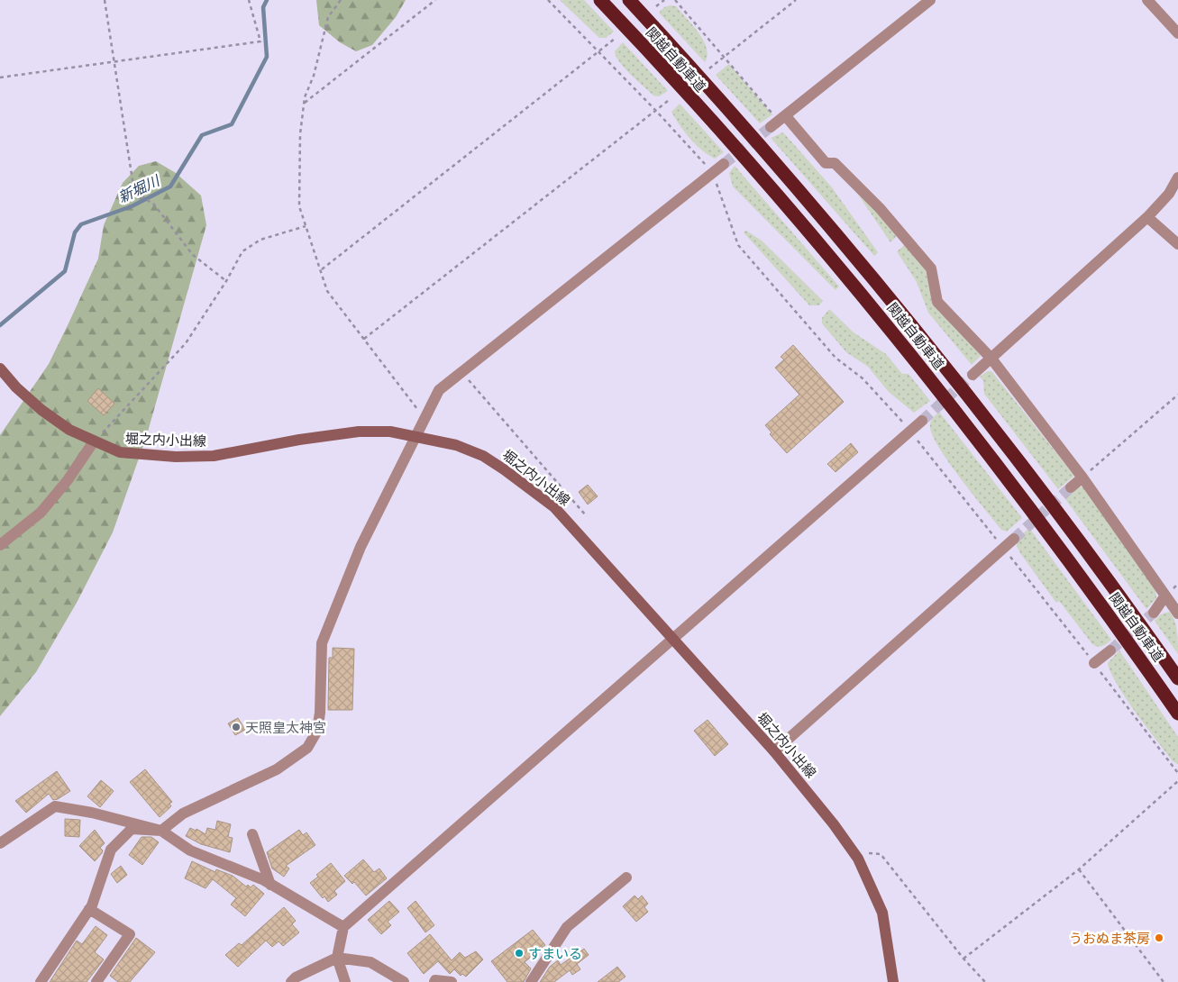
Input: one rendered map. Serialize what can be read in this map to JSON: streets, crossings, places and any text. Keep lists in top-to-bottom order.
{
  "streets": {
    "highway": ["関越自動車道"],
    "main road": ["堀之内小出線"]
  },
  "water": ["新堀川"],
  "places": ["天照皇太神宮", "うおぬま茶房", "すまいる"]
}
